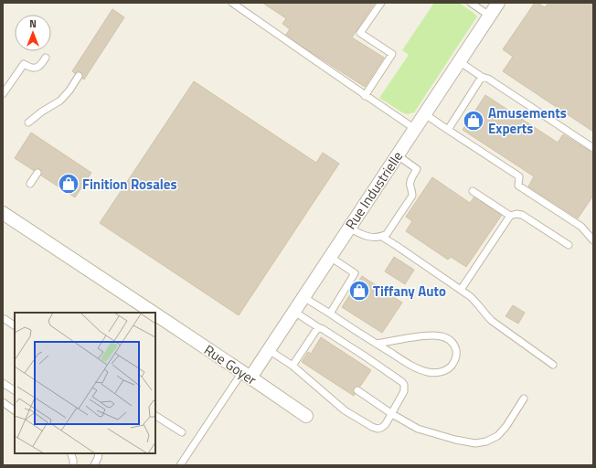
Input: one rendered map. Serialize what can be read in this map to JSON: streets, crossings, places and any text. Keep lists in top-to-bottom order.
{
  "streets": {
    "street": ["Rue Industrielle", "Rue Goyer"]
  },
  "crossings": [
    ["Rue Industrielle", "Rue Goyer"]
  ],
  "places": {
    "shop": ["Amusements Experts", "Finition Rosales", "Tiffany Auto"]
  },
  "north": "top"
}
